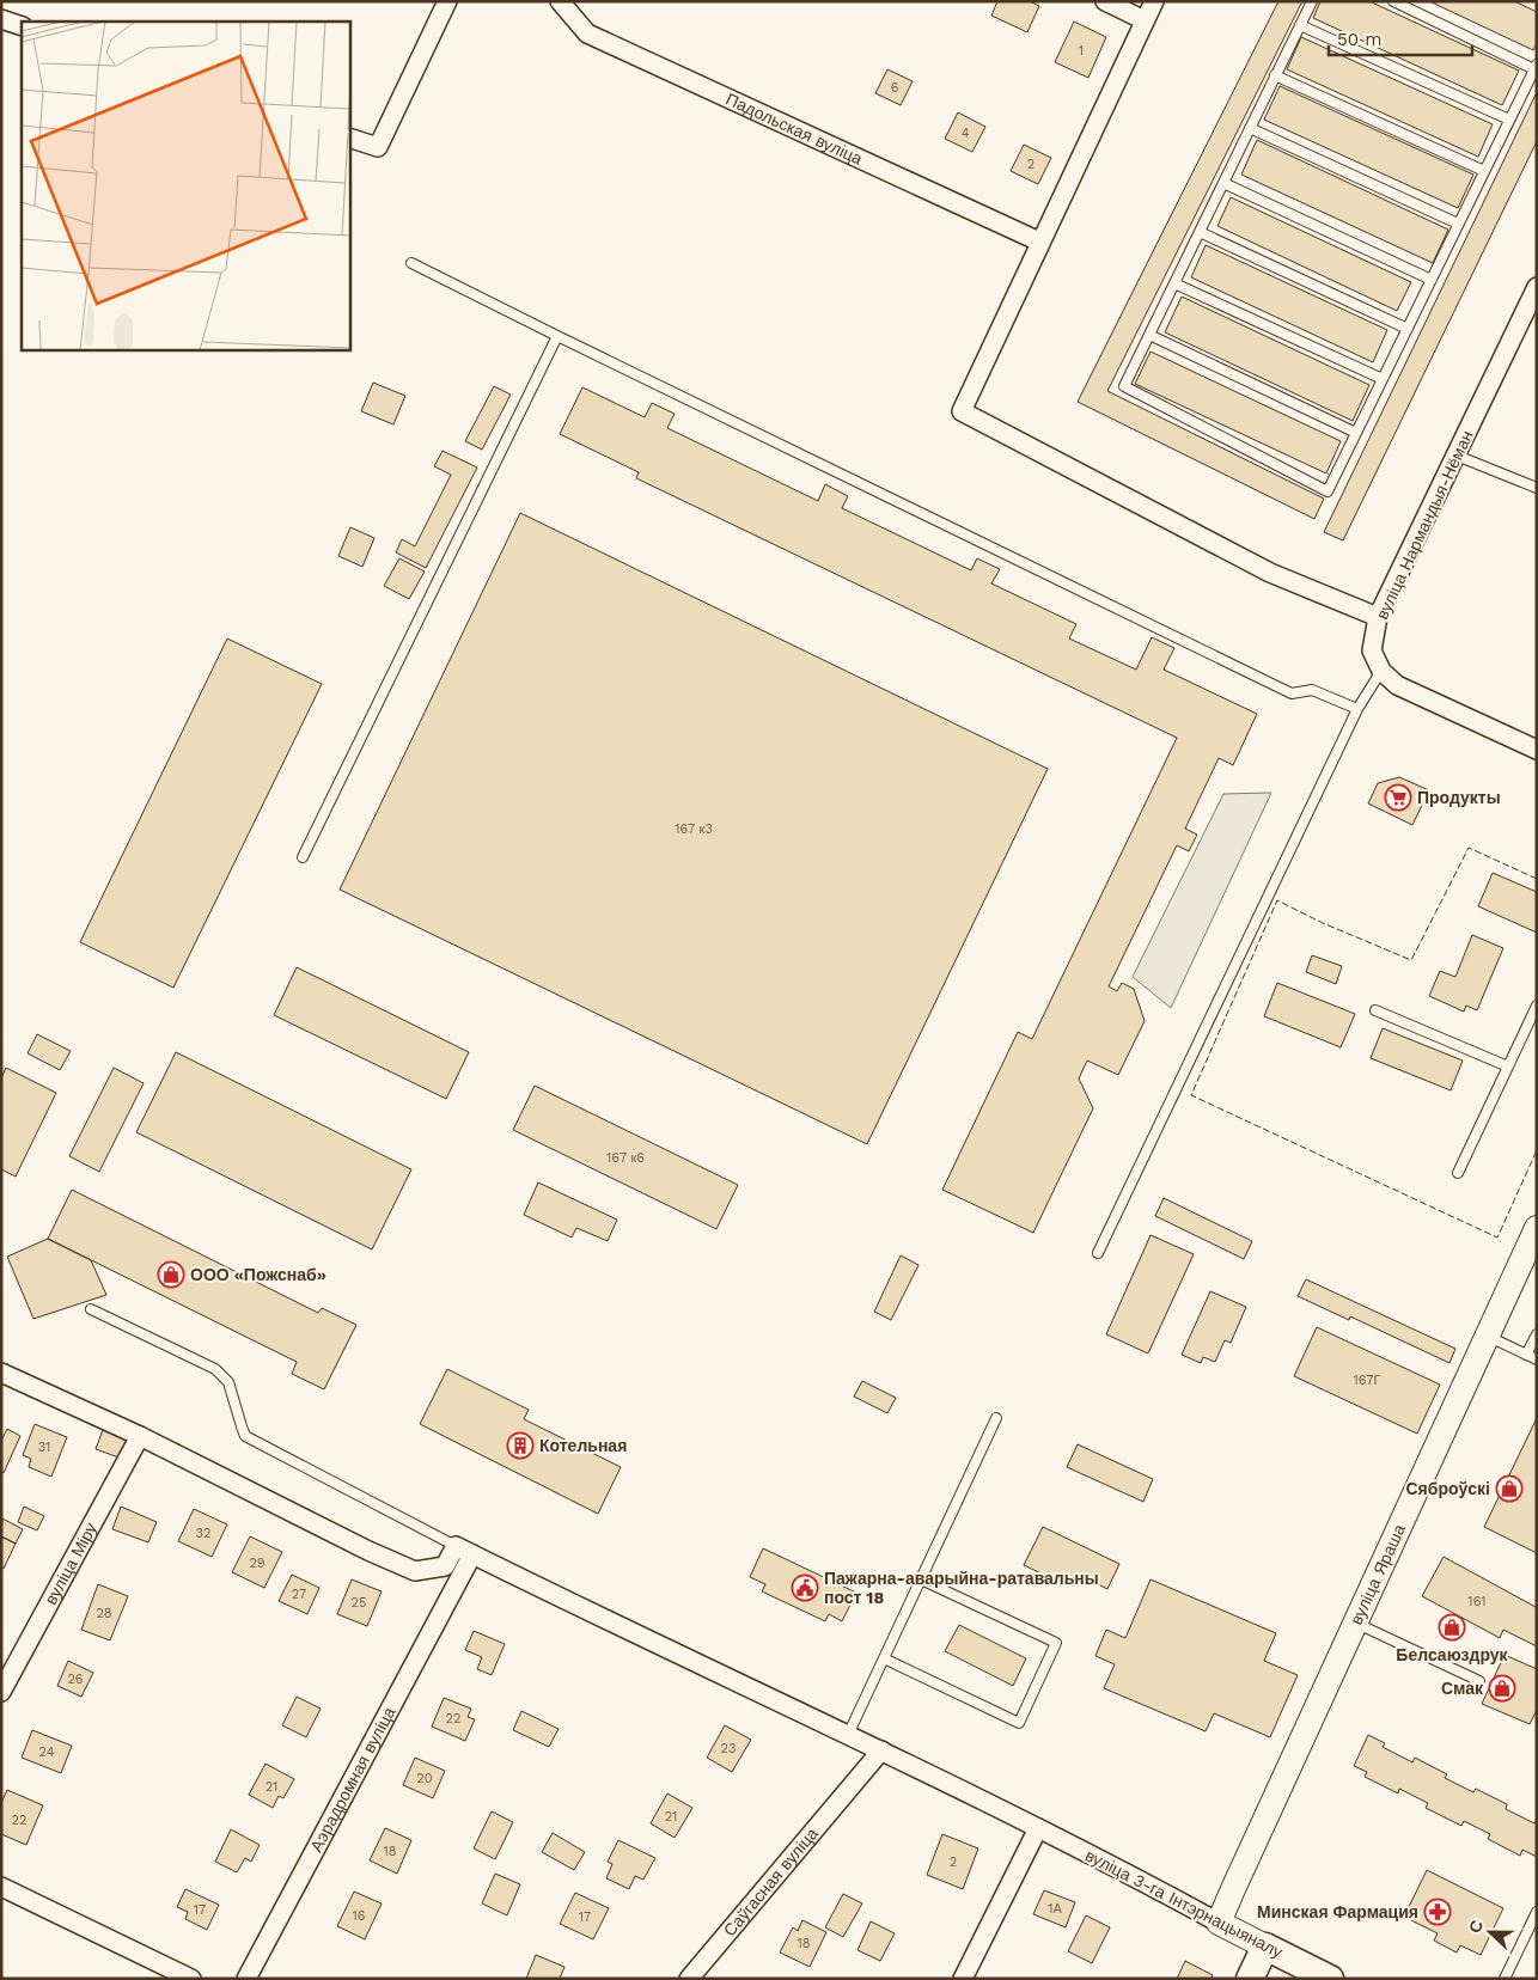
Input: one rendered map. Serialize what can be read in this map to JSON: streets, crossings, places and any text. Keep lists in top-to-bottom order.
{
  "streets": {
    "main road": ["вуліца 3-га Інтэрнацыяналу"],
    "street": [
      "Падольская вуліца",
      "вуліца Нармандыя-Нёман",
      "вуліца Міру",
      "вуліца Яраша",
      "Аэрадромная вуліца",
      "Саўгасная вуліца"
    ]
  },
  "crossings": [
    ["вуліца Яраша", "вуліца 3-га Інтэрнацыяналу"],
    ["Аэрадромная вуліца", "вуліца 3-га Інтэрнацыяналу"],
    ["Саўгасная вуліца", "вуліца 3-га Інтэрнацыяналу"]
  ],
  "places": {
    "supermarket": ["Продукты"],
    "shop": [
      "ООО «Пожснаб»",
      "Сяброўскі",
      "Белсаюздрук",
      "Смак"
    ],
    "building": ["Котельная"],
    "public building": ["Пажарна-аварыйна-ратавальны пост 18"],
    "pharmacy": ["Минская Фармация"]
  },
  "house_numbers": [
    "1",
    "6",
    "4",
    "2",
    "167 к3",
    "167 к6",
    "167Г",
    "31",
    "32",
    "29",
    "27",
    "161",
    "25",
    "28",
    "26",
    "22",
    "23",
    "24",
    "20",
    "21",
    "21",
    "22",
    "18",
    "2",
    "1А",
    "17",
    "16",
    "17",
    "18"
  ],
  "scale_bar": "50 m",
  "north": "left"
}
